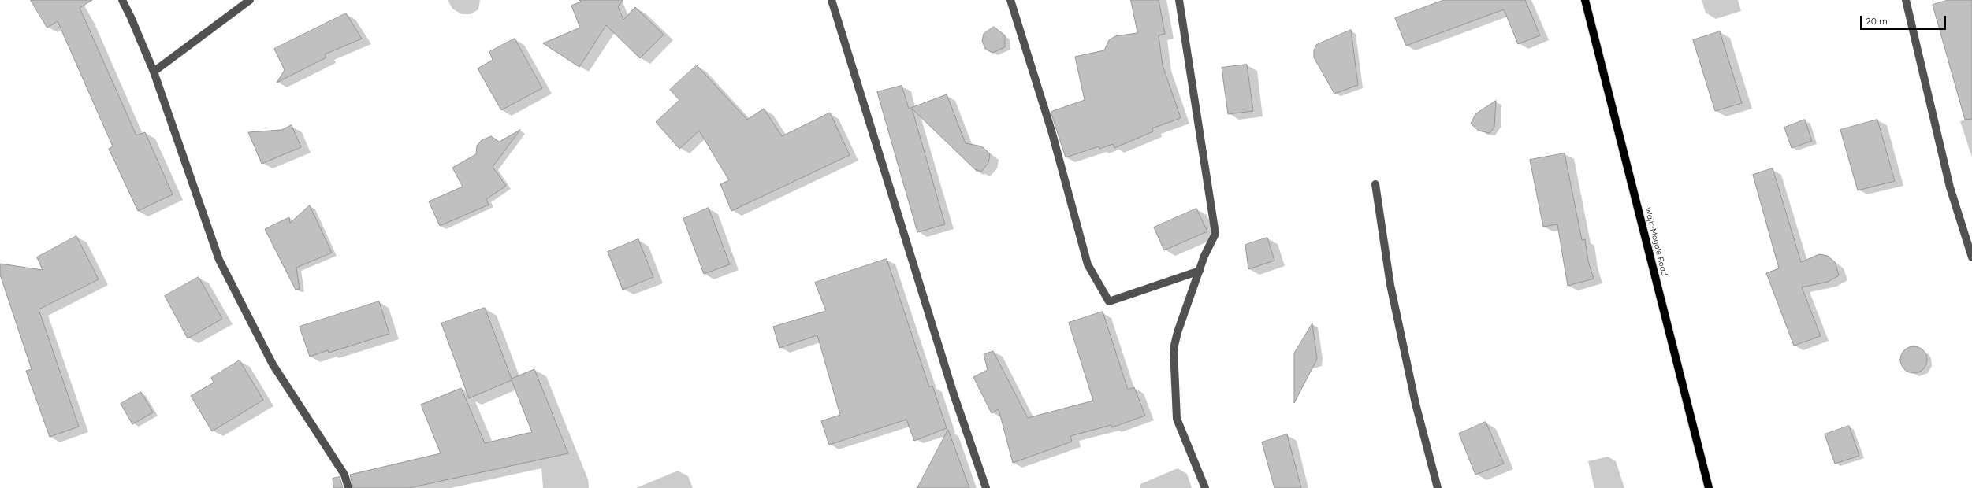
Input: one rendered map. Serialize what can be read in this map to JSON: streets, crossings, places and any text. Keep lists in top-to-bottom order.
{
  "streets": {
    "main road": ["Wajir-Moyale Road"]
  },
  "scale_bar": "20 m"
}
